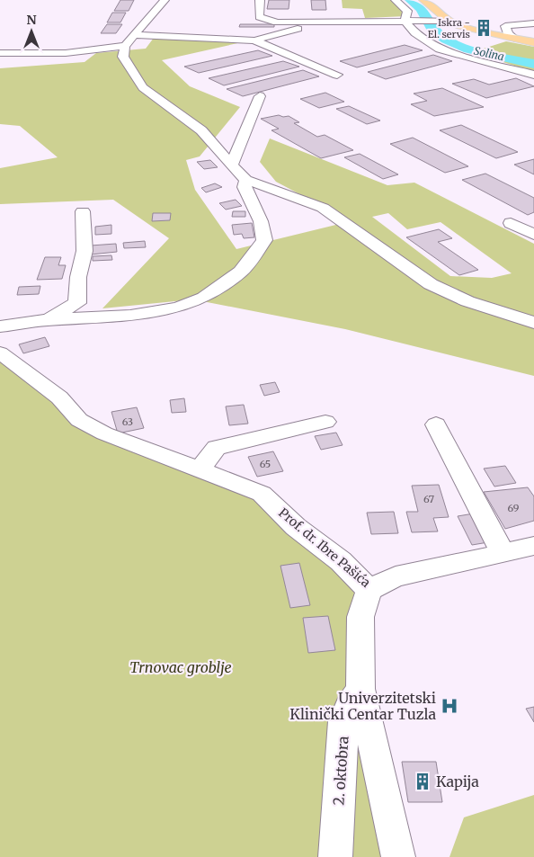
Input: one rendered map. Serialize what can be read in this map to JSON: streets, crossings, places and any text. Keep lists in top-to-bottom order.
{
  "streets": {
    "street": ["Prof. dr. Ibre Pašića", "2. oktobra"]
  },
  "water": ["Solina"],
  "parks": ["Trnovac groblje"],
  "places": {
    "building": ["Iskra - El. servis", "Kapija"],
    "hospital": ["Univerzitetski Klinički Centar Tuzla"]
  },
  "house_numbers": [
    "63",
    "65",
    "67",
    "69"
  ],
  "north": "top"
}
